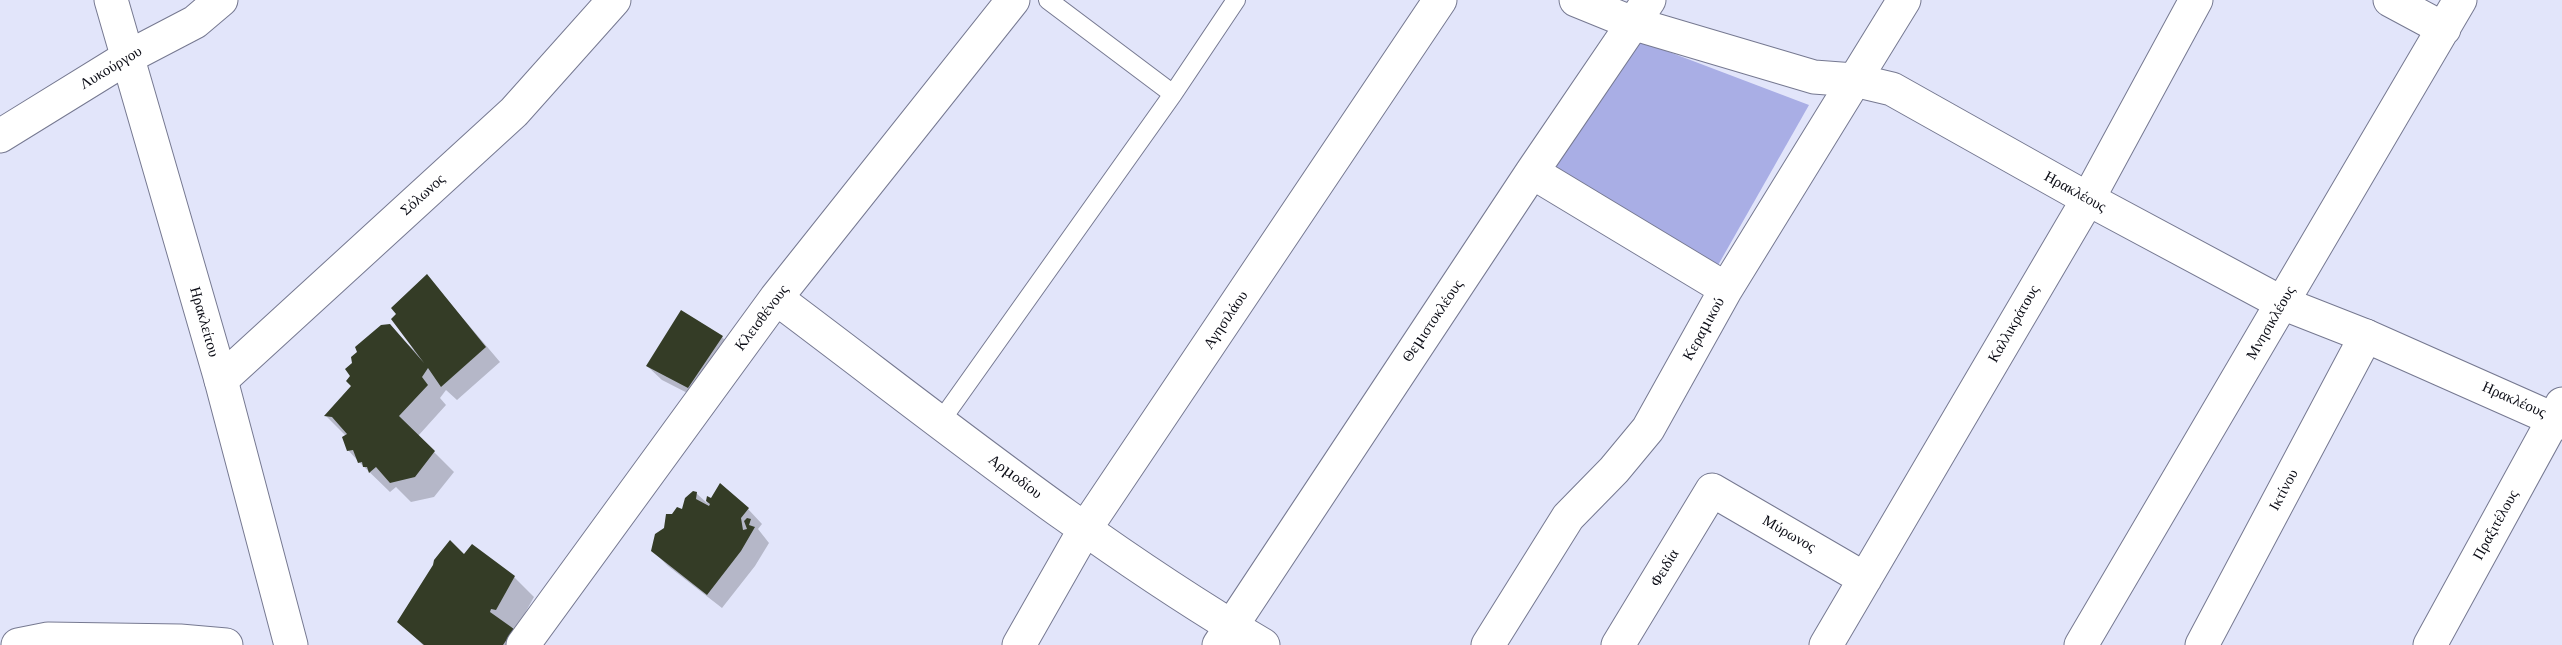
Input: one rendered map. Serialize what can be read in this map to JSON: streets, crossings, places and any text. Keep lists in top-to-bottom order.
{
  "streets": {
    "street": [
      "Λυκούργου",
      "Ηρακλέους",
      "Σόλωνος",
      "Κλεισθένους",
      "Αγησιλάου",
      "Θεμιστοκλέους",
      "Ηρακλείτου",
      "Μνησικλέους",
      "Καλλικράτους",
      "Κεραμικού",
      "Αρμοδίου",
      "Ικτίνου",
      "Πραξιτέλους",
      "Μύρωνος",
      "Φειδία"
    ]
  },
  "crossings": [
    ["Λυκούργου", "Ηρακλείτου"],
    ["Ηρακλέους", "Θεμιστοκλέους"],
    ["Ηρακλέους", "Μνησικλέους"],
    ["Ηρακλέους", "Καλλικράτους"],
    ["Ηρακλέους", "Κεραμικού"],
    ["Ηρακλέους", "Ικτίνου"],
    ["Ηρακλέους", "Πραξιτέλους"],
    ["Σόλωνος", "Ηρακλείτου"],
    ["Κλεισθένους", "Αρμοδίου"],
    ["Αγησιλάου", "Αρμοδίου"],
    ["Θεμιστοκλέους", "Αρμοδίου"],
    ["Καλλικράτους", "Μύρωνος"],
    ["Μύρωνος", "Φειδία"]
  ]
}
